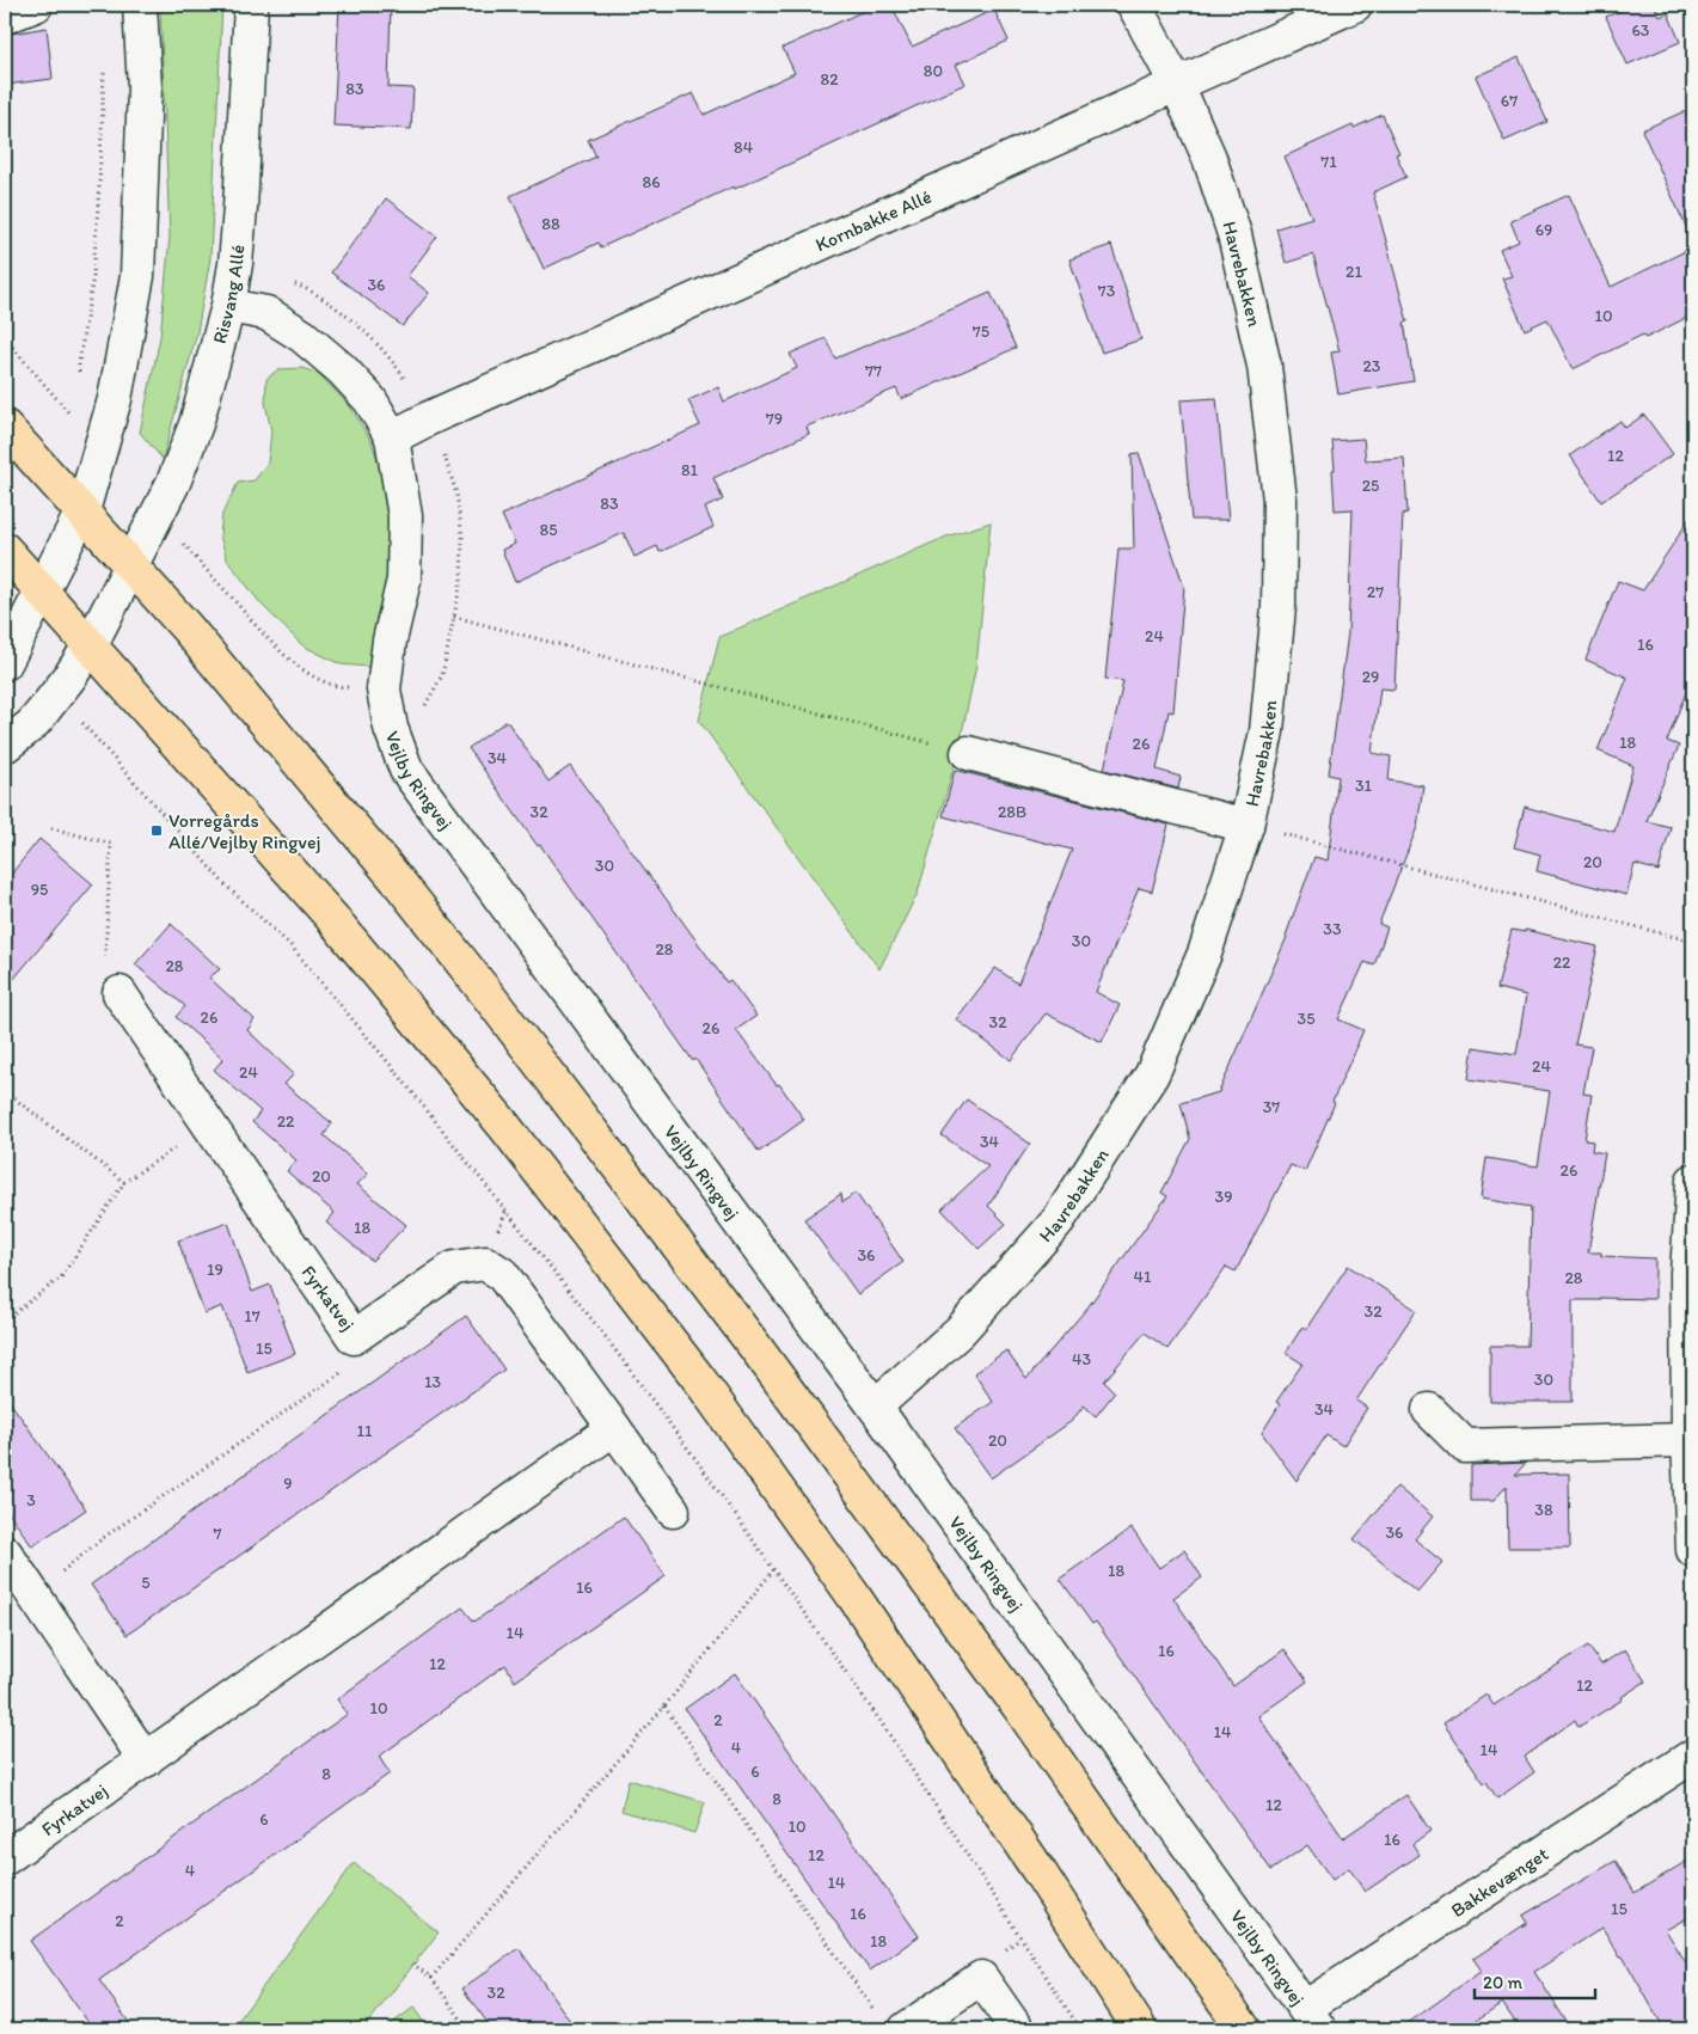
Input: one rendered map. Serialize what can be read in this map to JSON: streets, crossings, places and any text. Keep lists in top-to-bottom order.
{
  "streets": {
    "street": [
      "Kornbakke Allé",
      "Havrebakken",
      "Risvang Allé",
      "Vejlby Ringvej",
      "Fyrkatvej",
      "Bakkevænget"
    ]
  },
  "crossings": [
    ["Kornbakke Allé", "Havrebakken"],
    ["Kornbakke Allé", "Vejlby Ringvej"],
    ["Havrebakken", "Vejlby Ringvej"],
    ["Risvang Allé", "Vejlby Ringvej"],
    ["Vejlby Ringvej", "Bakkevænget"]
  ],
  "places": {
    "transit": ["Vorregårds Allé/Vejlby Ringvej"]
  },
  "house_numbers": [
    "63",
    "80",
    "82",
    "83",
    "67",
    "84",
    "71",
    "86",
    "88",
    "69",
    "21",
    "36",
    "73",
    "10",
    "75",
    "23",
    "77",
    "79",
    "12",
    "81",
    "25",
    "83",
    "85",
    "27",
    "24",
    "16",
    "29",
    "18",
    "26",
    "34",
    "31",
    "32",
    "28B",
    "20",
    "30",
    "95",
    "33",
    "30",
    "28",
    "22",
    "28",
    "26",
    "35",
    "32",
    "26",
    "24",
    "24",
    "37",
    "22",
    "34",
    "26",
    "20",
    "39",
    "18",
    "36",
    "19",
    "41",
    "28",
    "32",
    "17",
    "15",
    "43",
    "30",
    "13",
    "34",
    "11",
    "20",
    "9",
    "3",
    "38",
    "36",
    "7",
    "18",
    "5",
    "16",
    "14",
    "16",
    "12",
    "12",
    "10",
    "2",
    "14",
    "4",
    "14",
    "6",
    "8",
    "8",
    "12",
    "6",
    "10",
    "16",
    "12",
    "4",
    "14",
    "15",
    "16",
    "2",
    "18",
    "32"
  ],
  "scale_bar": "20 m"
}
